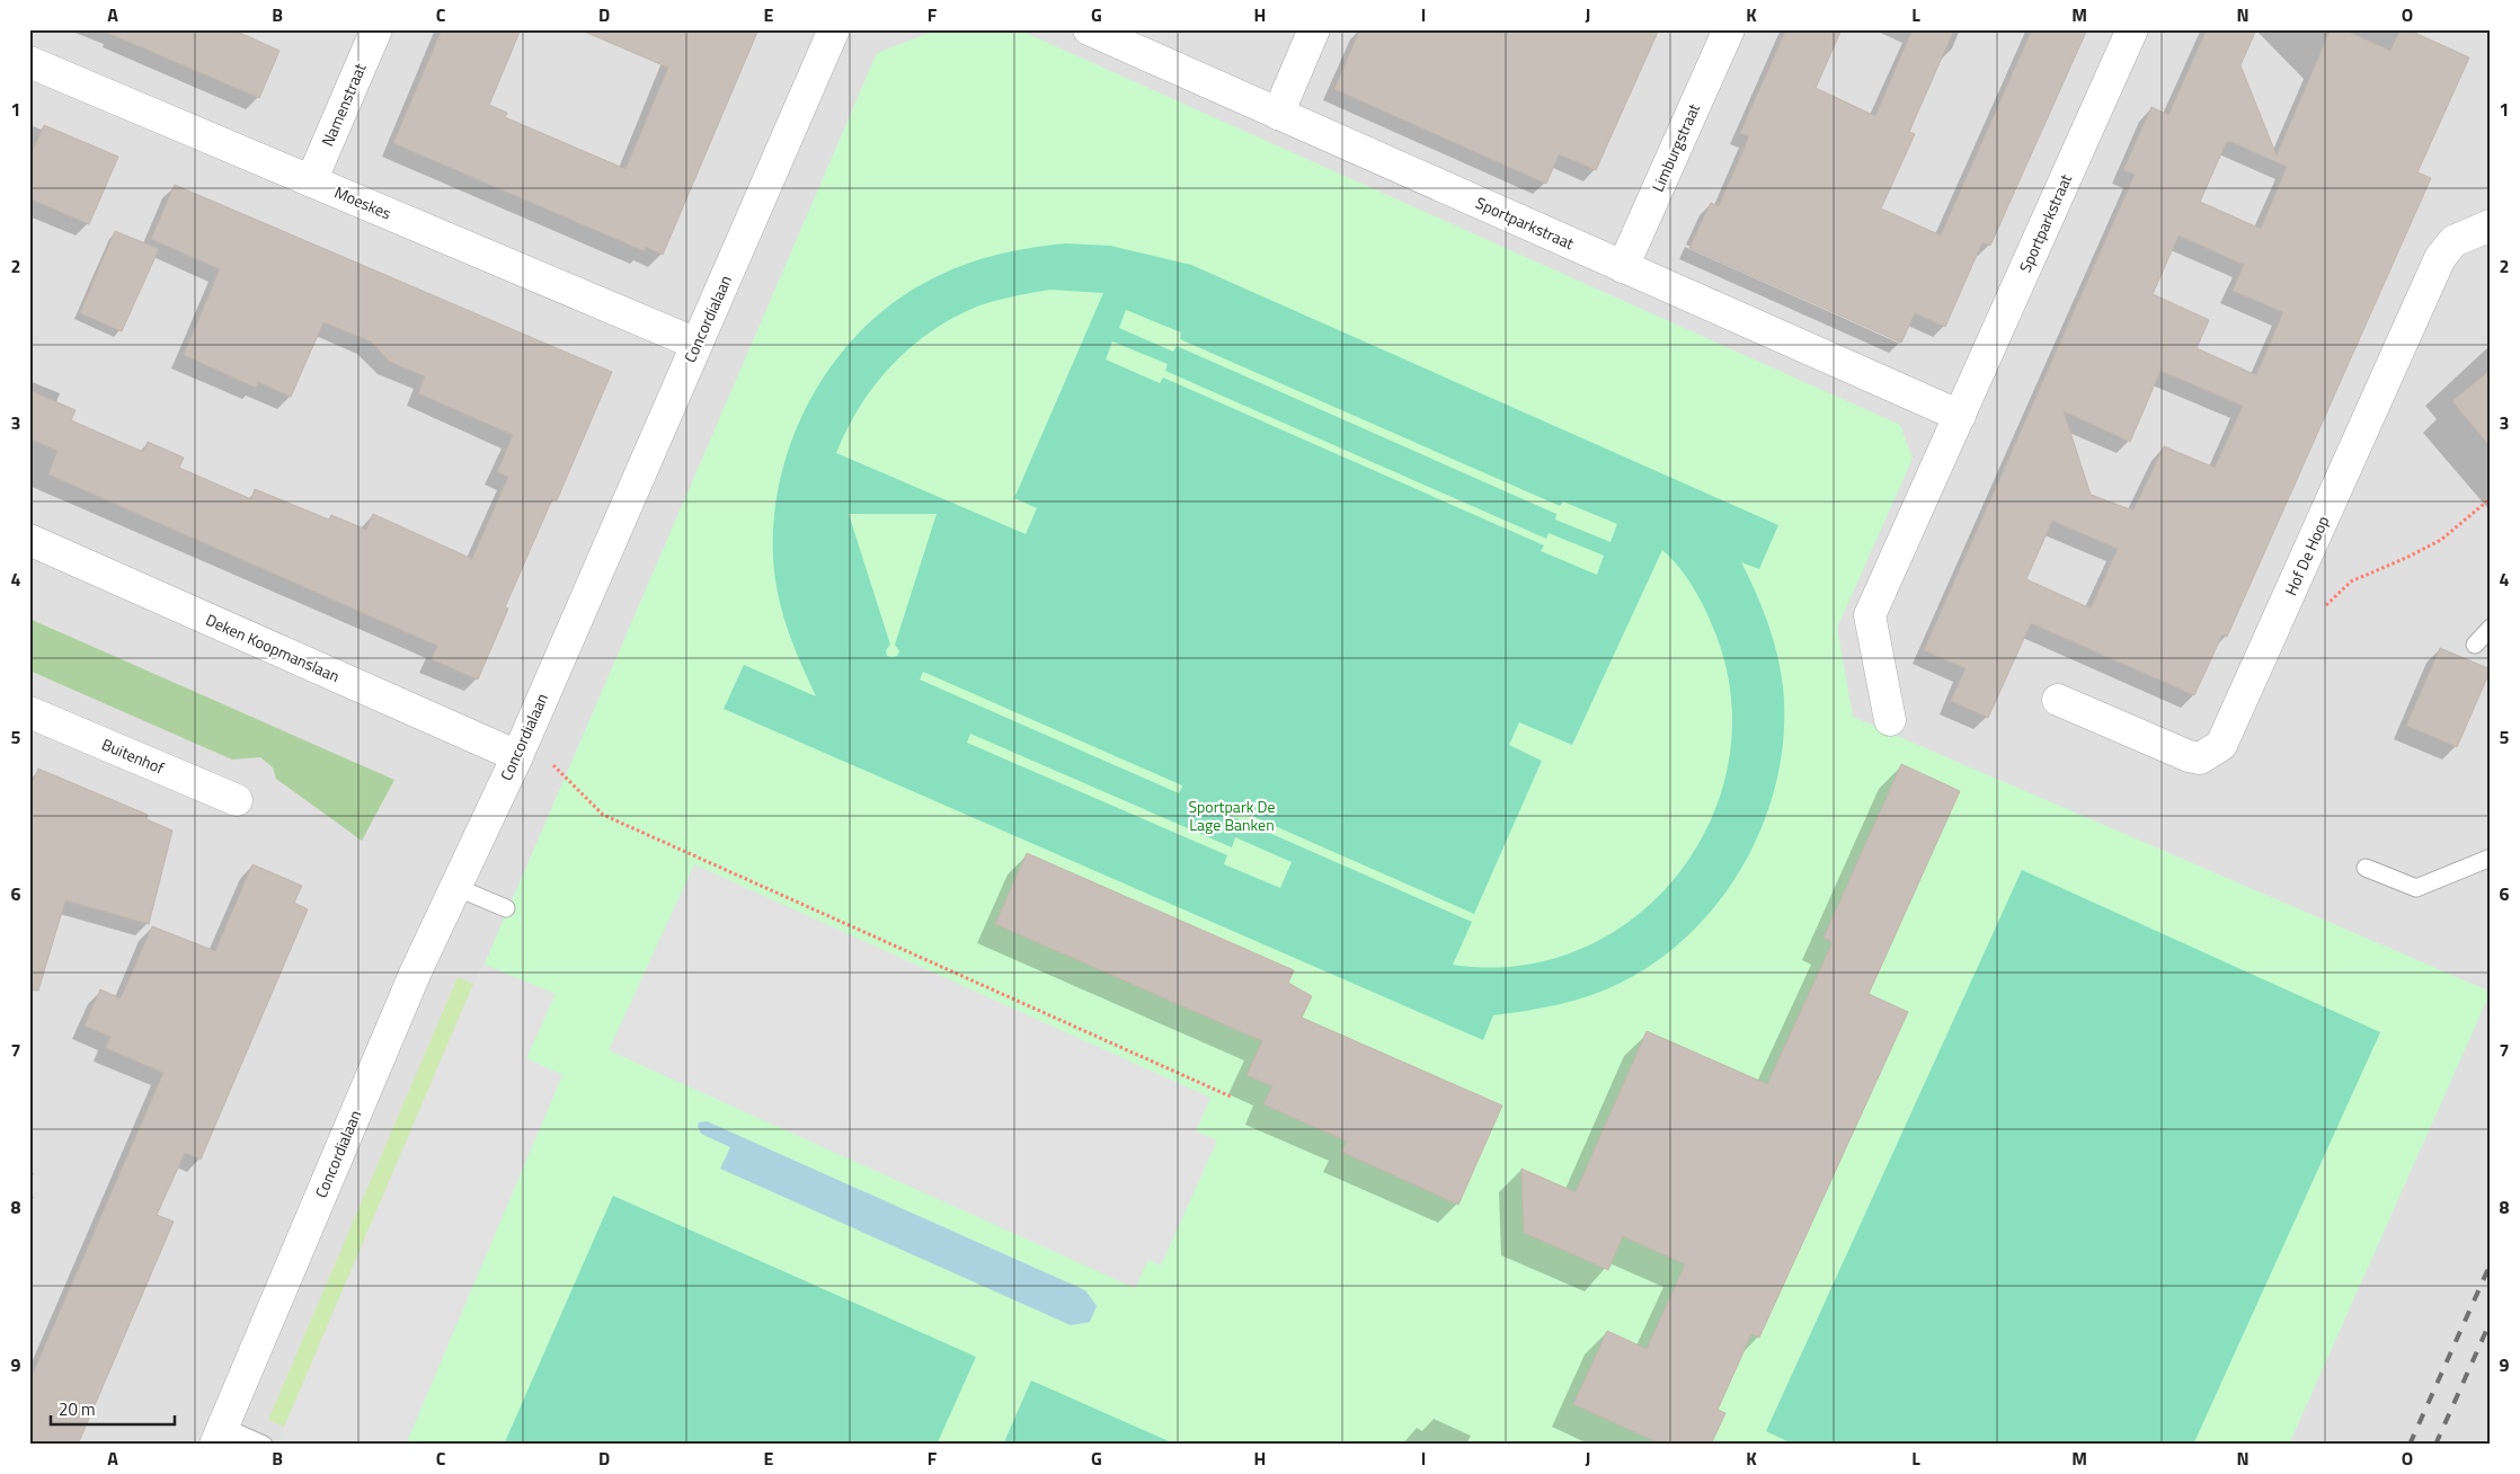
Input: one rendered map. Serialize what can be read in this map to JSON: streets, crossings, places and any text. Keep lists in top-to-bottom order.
{
  "streets": {
    "street": [
      "Namenstraat",
      "Limburgstraat",
      "Moeskes",
      "Sportparkstraat",
      "Concordialaan",
      "Hof De Hoop",
      "Deken Koopmanslaan",
      "Buitenhof"
    ]
  },
  "crossings": [
    ["Namenstraat", "Moeskes"],
    ["Limburgstraat", "Sportparkstraat"],
    ["Moeskes", "Concordialaan"],
    ["Concordialaan", "Deken Koopmanslaan"]
  ],
  "parks": ["Sportpark De Lage Banken"],
  "scale_bar": "20 m",
  "grid": {
    "columns": [
      "A",
      "B",
      "C",
      "D",
      "E",
      "F",
      "G",
      "H",
      "I",
      "J",
      "K",
      "L",
      "M",
      "N",
      "O"
    ],
    "rows": [
      "1",
      "2",
      "3",
      "4",
      "5",
      "6",
      "7",
      "8",
      "9"
    ]
  }
}
